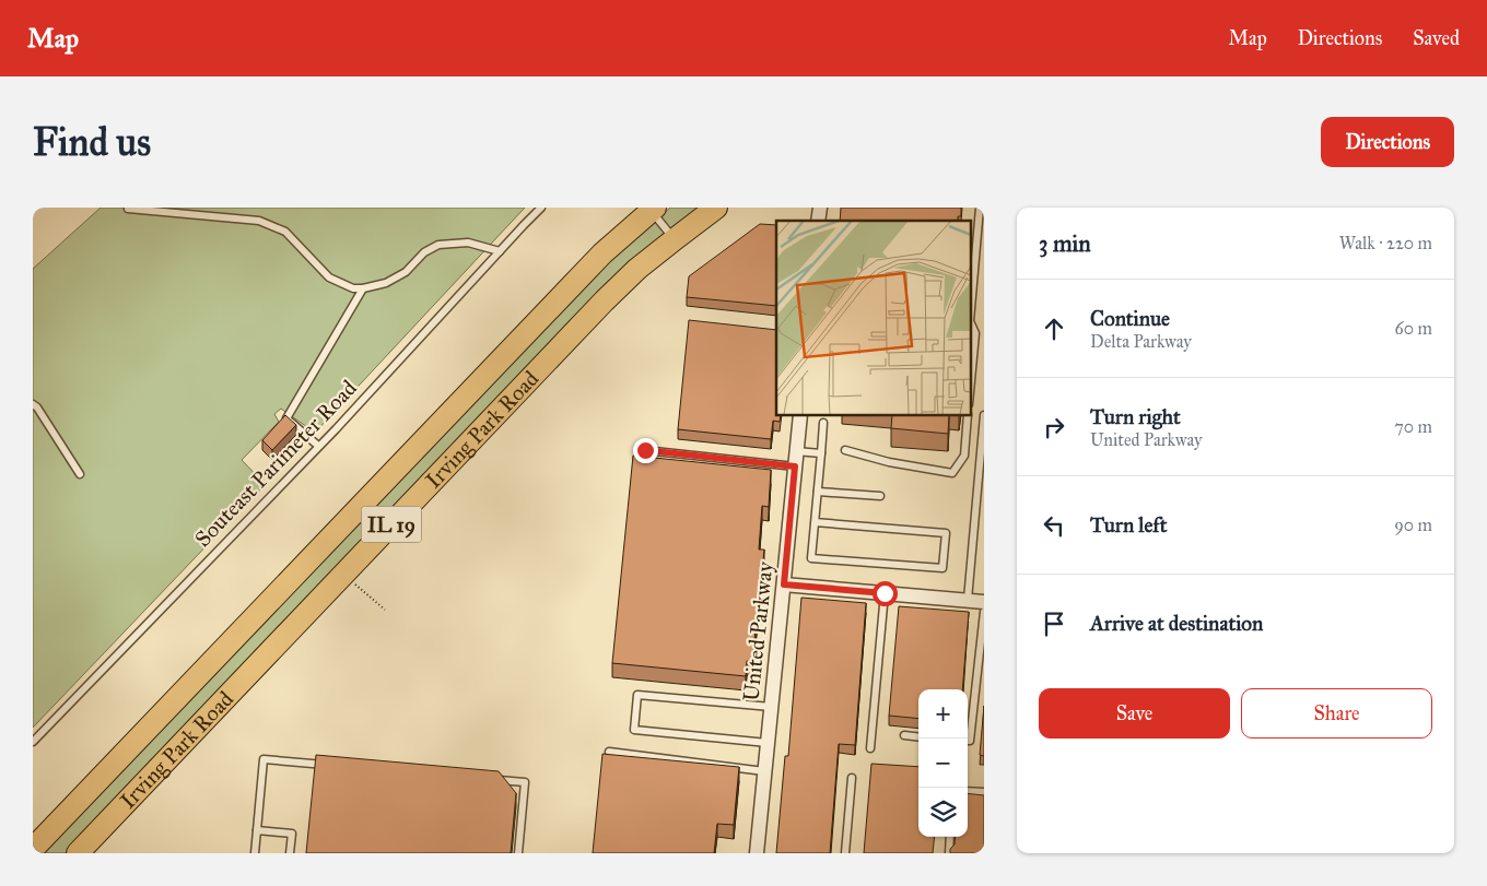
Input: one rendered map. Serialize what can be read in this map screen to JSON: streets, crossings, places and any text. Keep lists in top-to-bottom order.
{
  "streets": {
    "main road": ["Irving Park Road", "IL 19"],
    "street": ["United Parkway"],
    "lane": ["Souteast Parimeter Road"]
  },
  "page": {
    "header": "Map",
    "nav": ["Map", "Directions", "Saved"],
    "buttons": [
      "Directions",
      ["Save", "Share"]
    ],
    "title": "Find us",
    "heading": ["3 min", "Walk · 220 m"],
    "list": [
      ["Continue", "Delta Parkway", "60 m"],
      ["Turn right", "United Parkway", "70 m"],
      ["Turn left", "90 m"],
      "Arrive at destination"
    ],
    "map_buttons": ["+", "−"]
  }
}
